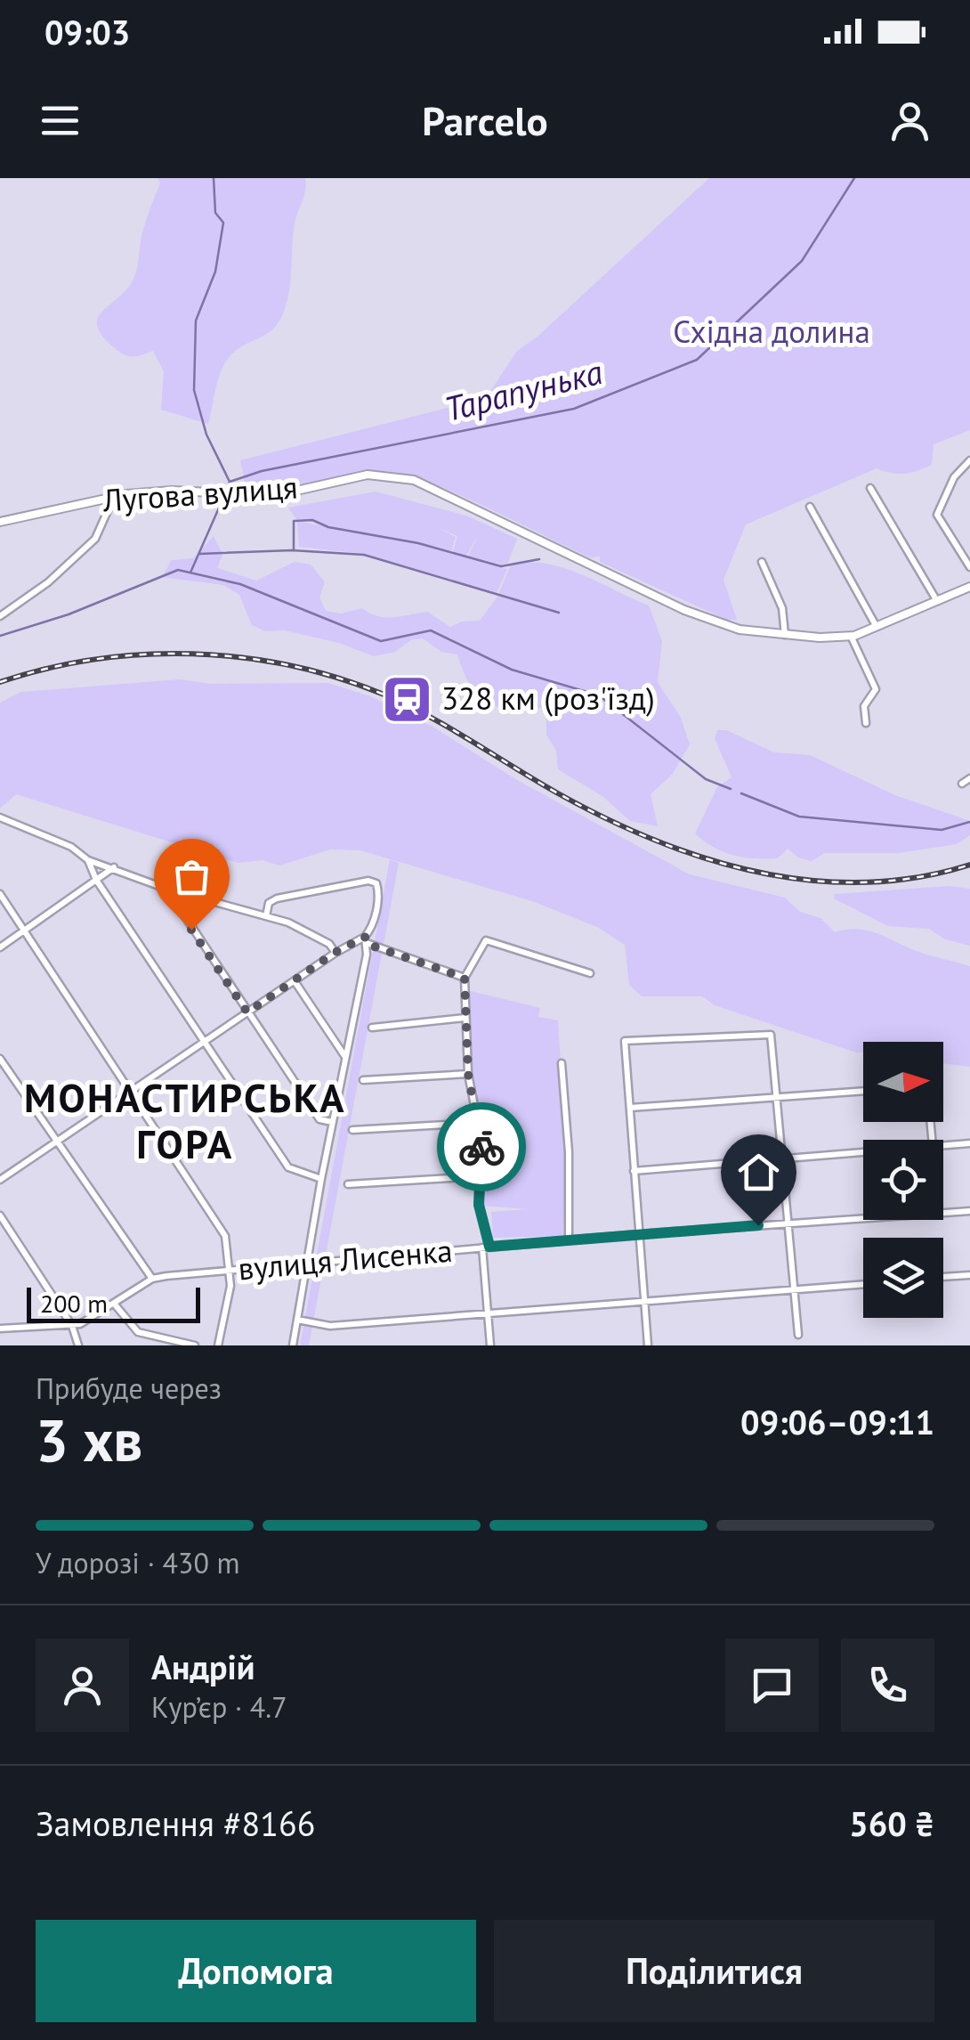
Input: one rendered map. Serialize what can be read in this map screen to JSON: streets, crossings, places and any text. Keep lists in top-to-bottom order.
{
  "streets": {
    "street": ["Лугова вулиця", "вулиця Лисенка"]
  },
  "districts": ["МОНАСТИРСЬКА ГОРА"],
  "water": ["Тарапунька"],
  "parks": ["Східна долина"],
  "places": {
    "station": ["328 км (роз'їзд)"]
  },
  "scale_bar": "200 m",
  "north": "right",
  "page": {
    "status": "09:03",
    "header": "Parcelo",
    "scale": "200 m",
    "heading": ["3 хв", "Прибуде через", "09:06–09:11"],
    "panel": [
      "Андрій",
      "Кур’єр · 4.7",
      "Замовлення #8166",
      "560 ₴"
    ],
    "bar": "У дорозі · 430 m",
    "buttons": ["Допомога", "Поділитися"]
  }
}
